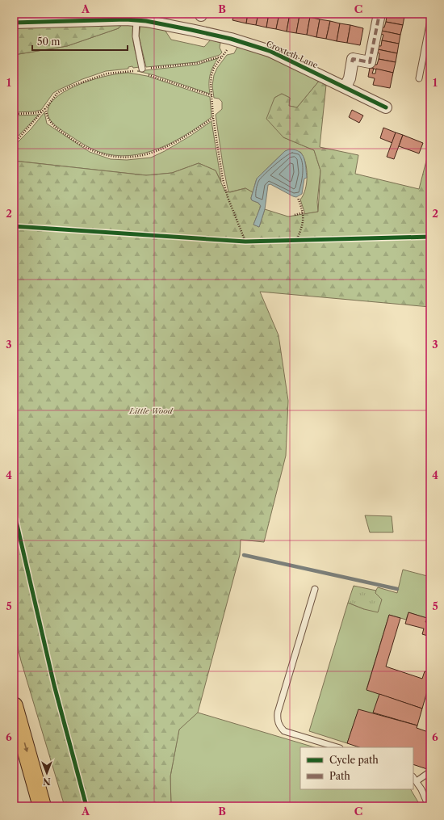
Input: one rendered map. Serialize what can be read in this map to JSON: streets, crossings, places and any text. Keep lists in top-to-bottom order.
{
  "streets": {
    "street": ["Croxteth Lane"]
  },
  "parks": ["Little Wood"],
  "legend": ["Cycle path", "Path"],
  "scale_bar": "50 m",
  "north": "bottom",
  "grid": {
    "columns": ["A", "B", "C"],
    "rows": [
      "1",
      "2",
      "3",
      "4",
      "5",
      "6"
    ]
  }
}
